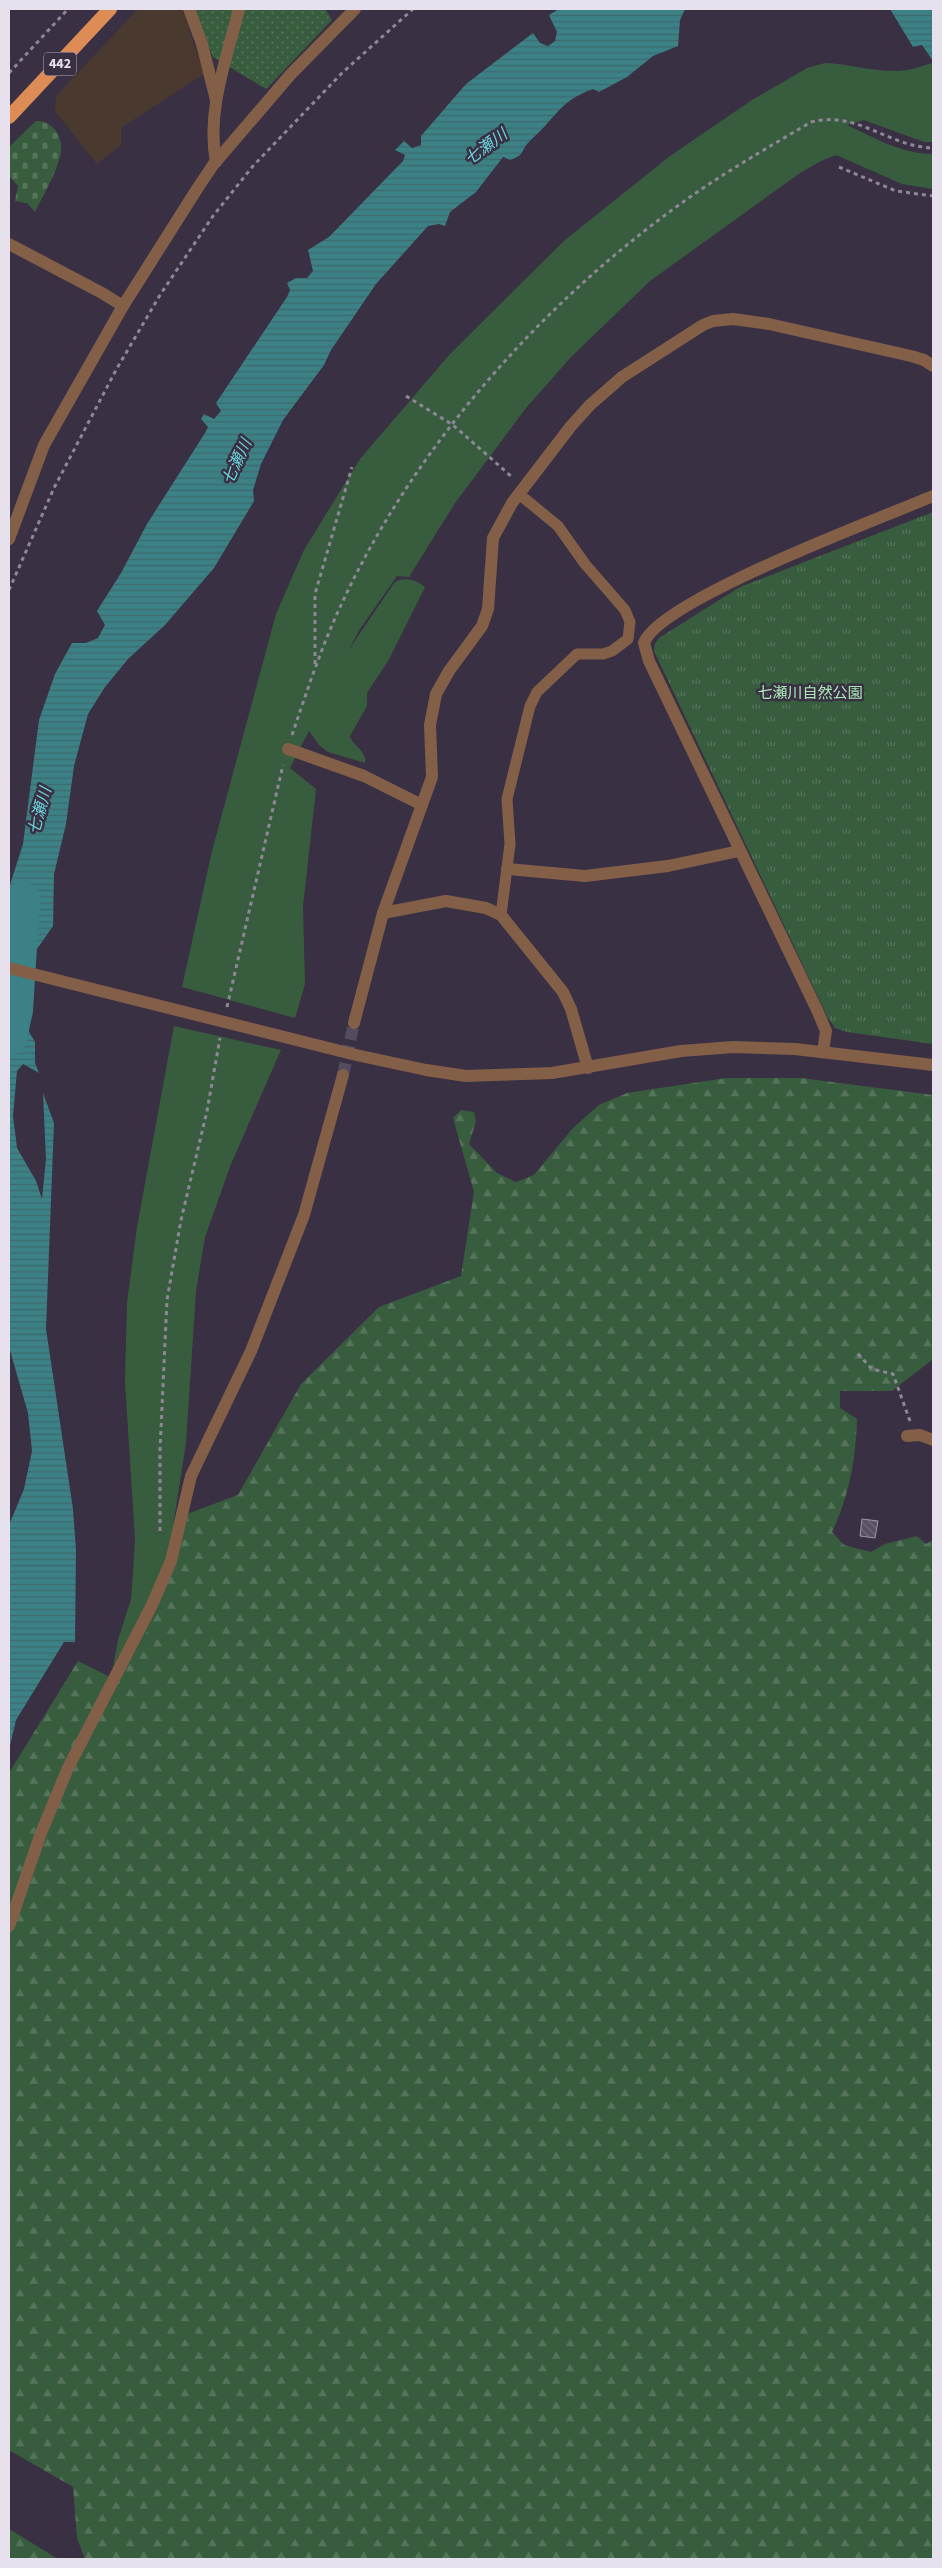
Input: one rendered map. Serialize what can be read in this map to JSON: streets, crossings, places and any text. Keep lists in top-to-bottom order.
{
  "streets": {
    "highway": ["442"]
  },
  "water": ["七瀬川"],
  "parks": ["七瀬川自然公園"]
}
